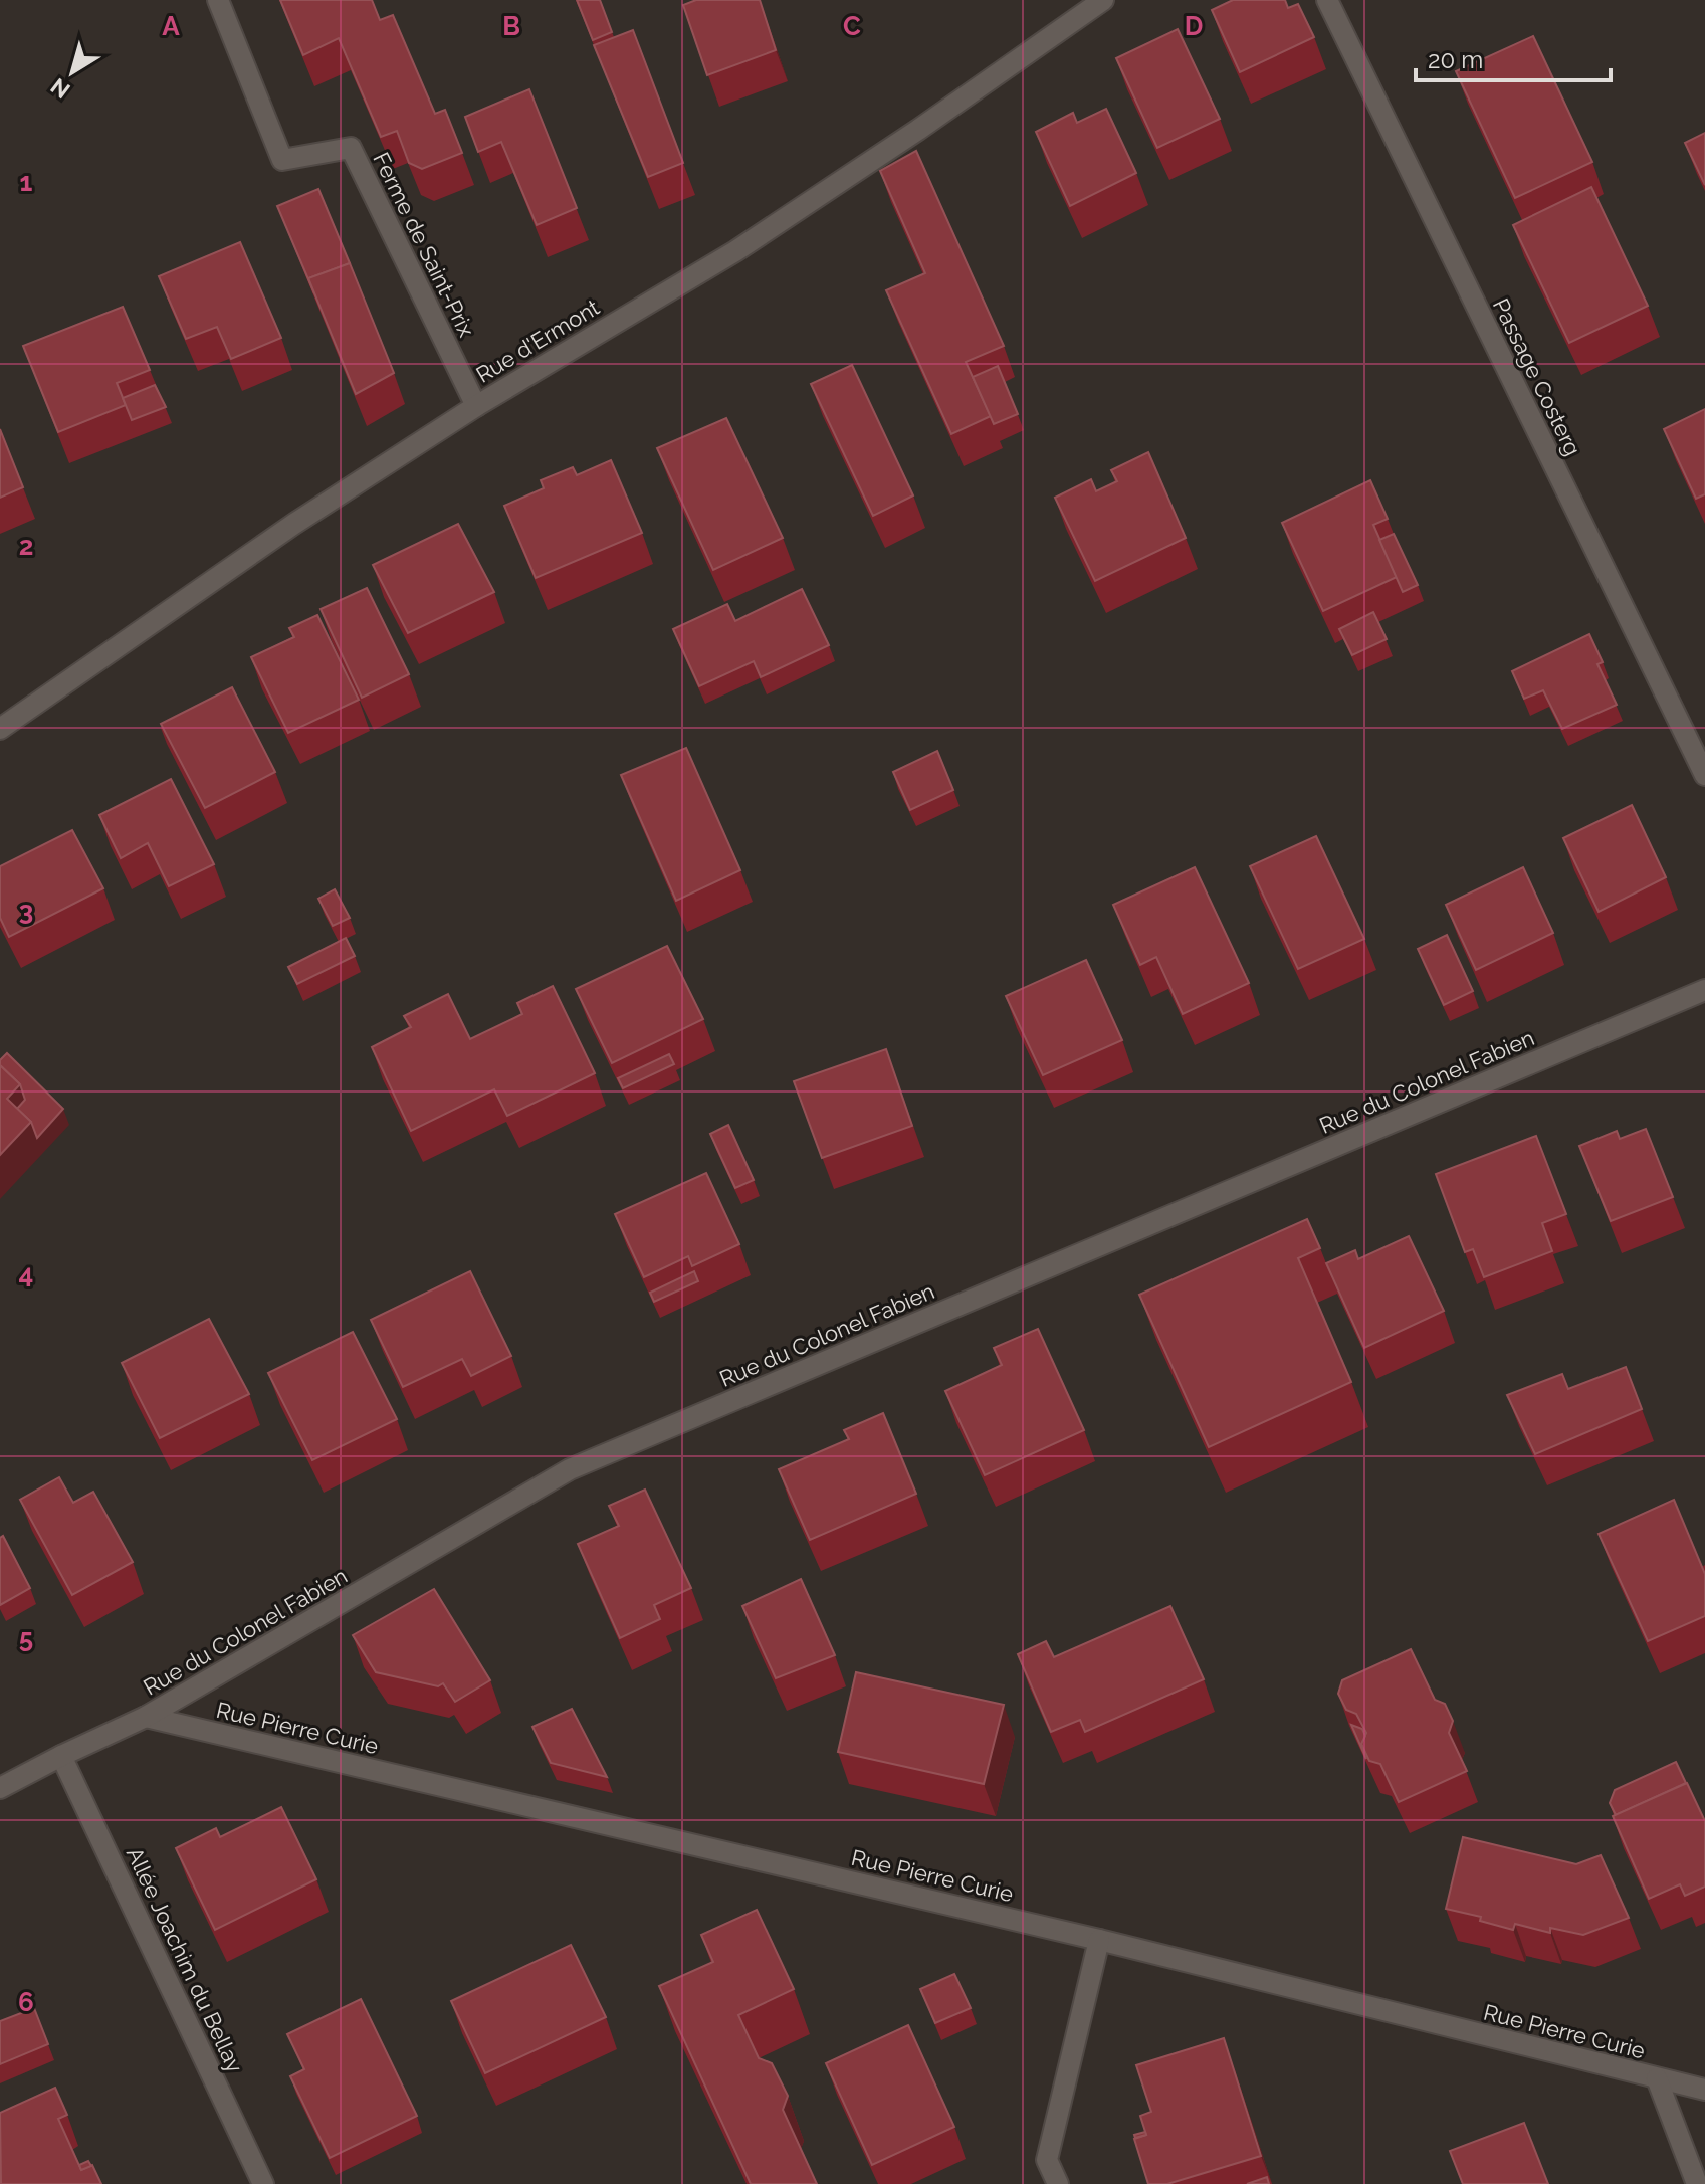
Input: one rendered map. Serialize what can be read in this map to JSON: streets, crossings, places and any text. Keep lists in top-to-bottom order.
{
  "streets": {
    "street": [
      "Ferme de Saint-Prix",
      "Rue d'Ermont",
      "Passage Costerg",
      "Rue du Colonel Fabien",
      "Rue Pierre Curie",
      "Allée Joachim du Bellay"
    ]
  },
  "crossings": [
    ["Ferme de Saint-Prix", "Rue d'Ermont"],
    ["Rue du Colonel Fabien", "Rue Pierre Curie"],
    ["Rue du Colonel Fabien", "Allée Joachim du Bellay"]
  ],
  "scale_bar": "20 m",
  "north": "bottom left",
  "grid": {
    "columns": [
      "A",
      "B",
      "C",
      "D"
    ],
    "rows": [
      "1",
      "2",
      "3",
      "4",
      "5",
      "6"
    ]
  }
}
